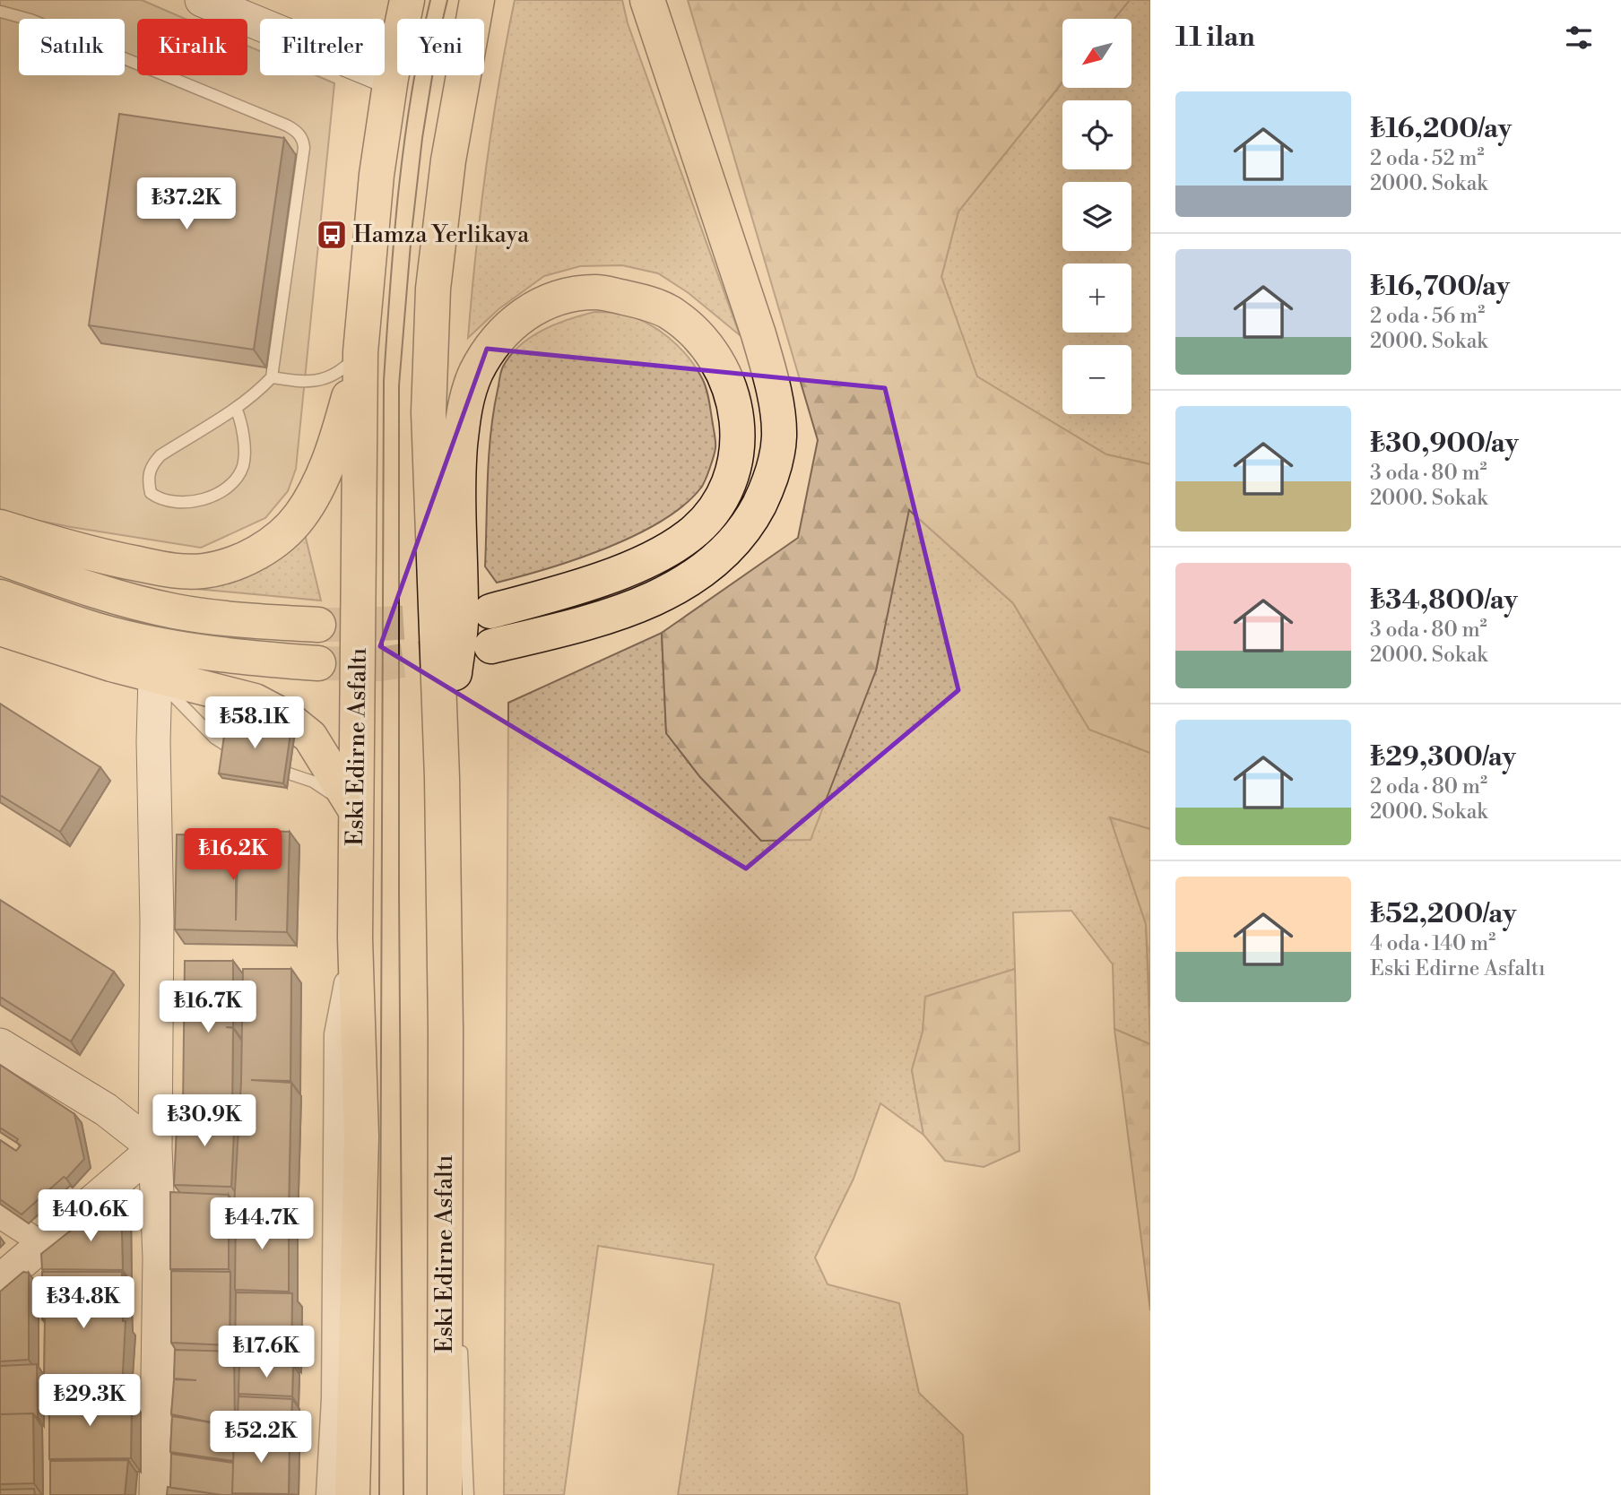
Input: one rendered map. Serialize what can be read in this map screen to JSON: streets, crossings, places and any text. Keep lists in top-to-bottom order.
{
  "streets": {
    "highway": ["Eski Edirne Asfaltı"]
  },
  "places": {
    "bus stop": ["Hamza Yerlikaya"]
  },
  "north": "bottom left",
  "page": {
    "heading": "11 ilan",
    "map_buttons": ["+", "−"],
    "chip": [
      "Satılık",
      "Kiralık",
      "Filtreler",
      "Yeni"
    ],
    "list": [
      {
        "name": "₺16,200/ay",
        "note": "2 oda · 52 m² · 2000. Sokak"
      },
      {
        "name": "₺16,700/ay",
        "note": "2 oda · 56 m² · 2000. Sokak"
      },
      {
        "name": "₺30,900/ay",
        "note": "3 oda · 80 m² · 2000. Sokak"
      },
      {
        "name": "₺34,800/ay",
        "note": "3 oda · 80 m² · 2000. Sokak"
      },
      {
        "name": "₺29,300/ay",
        "note": "2 oda · 80 m² · 2000. Sokak"
      },
      {
        "name": "₺52,200/ay",
        "note": "4 oda · 140 m² · Eski Edirne Asfaltı"
      }
    ],
    "price": [
      "₺37.2K",
      "₺58.1K",
      "₺16.2K",
      "₺16.7K",
      "₺30.9K",
      "₺40.6K",
      "₺44.7K",
      "₺34.8K",
      "₺17.6K",
      "₺29.3K",
      "₺52.2K"
    ]
  }
}
